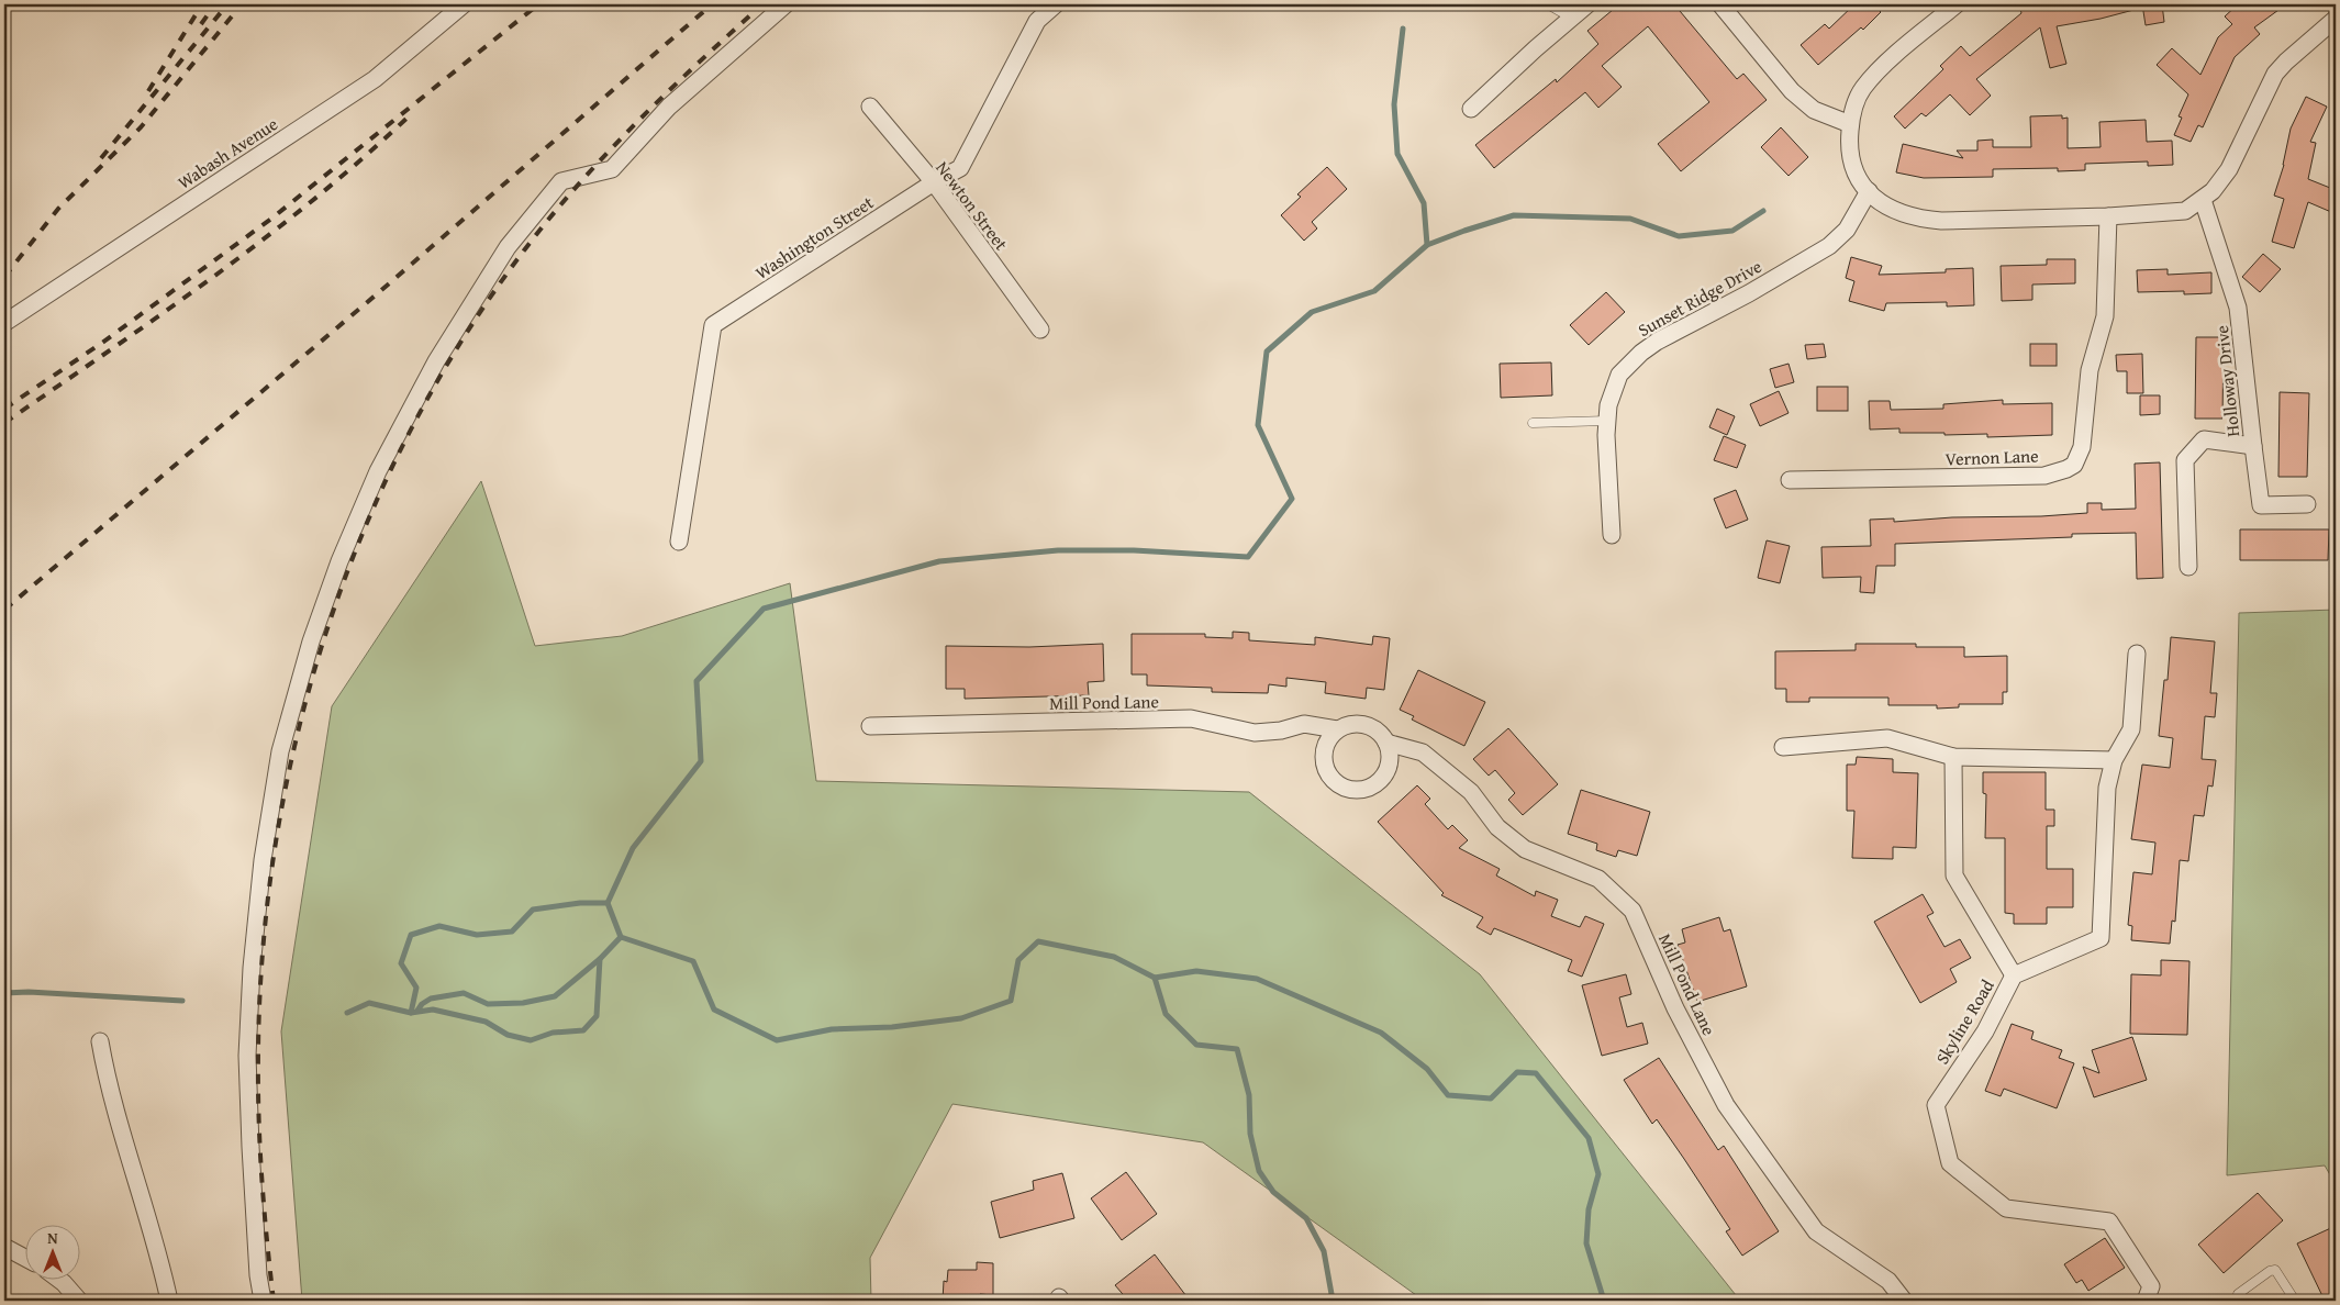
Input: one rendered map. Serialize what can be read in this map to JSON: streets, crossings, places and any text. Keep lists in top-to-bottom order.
{
  "streets": {
    "street": [
      "Wabash Avenue",
      "Newton Street",
      "Washington Street",
      "Sunset Ridge Drive",
      "Holloway Drive",
      "Vernon Lane",
      "Mill Pond Lane",
      "Skyline Road"
    ]
  },
  "crossings": [
    ["Newton Street", "Washington Street"]
  ],
  "north": "top"
}
